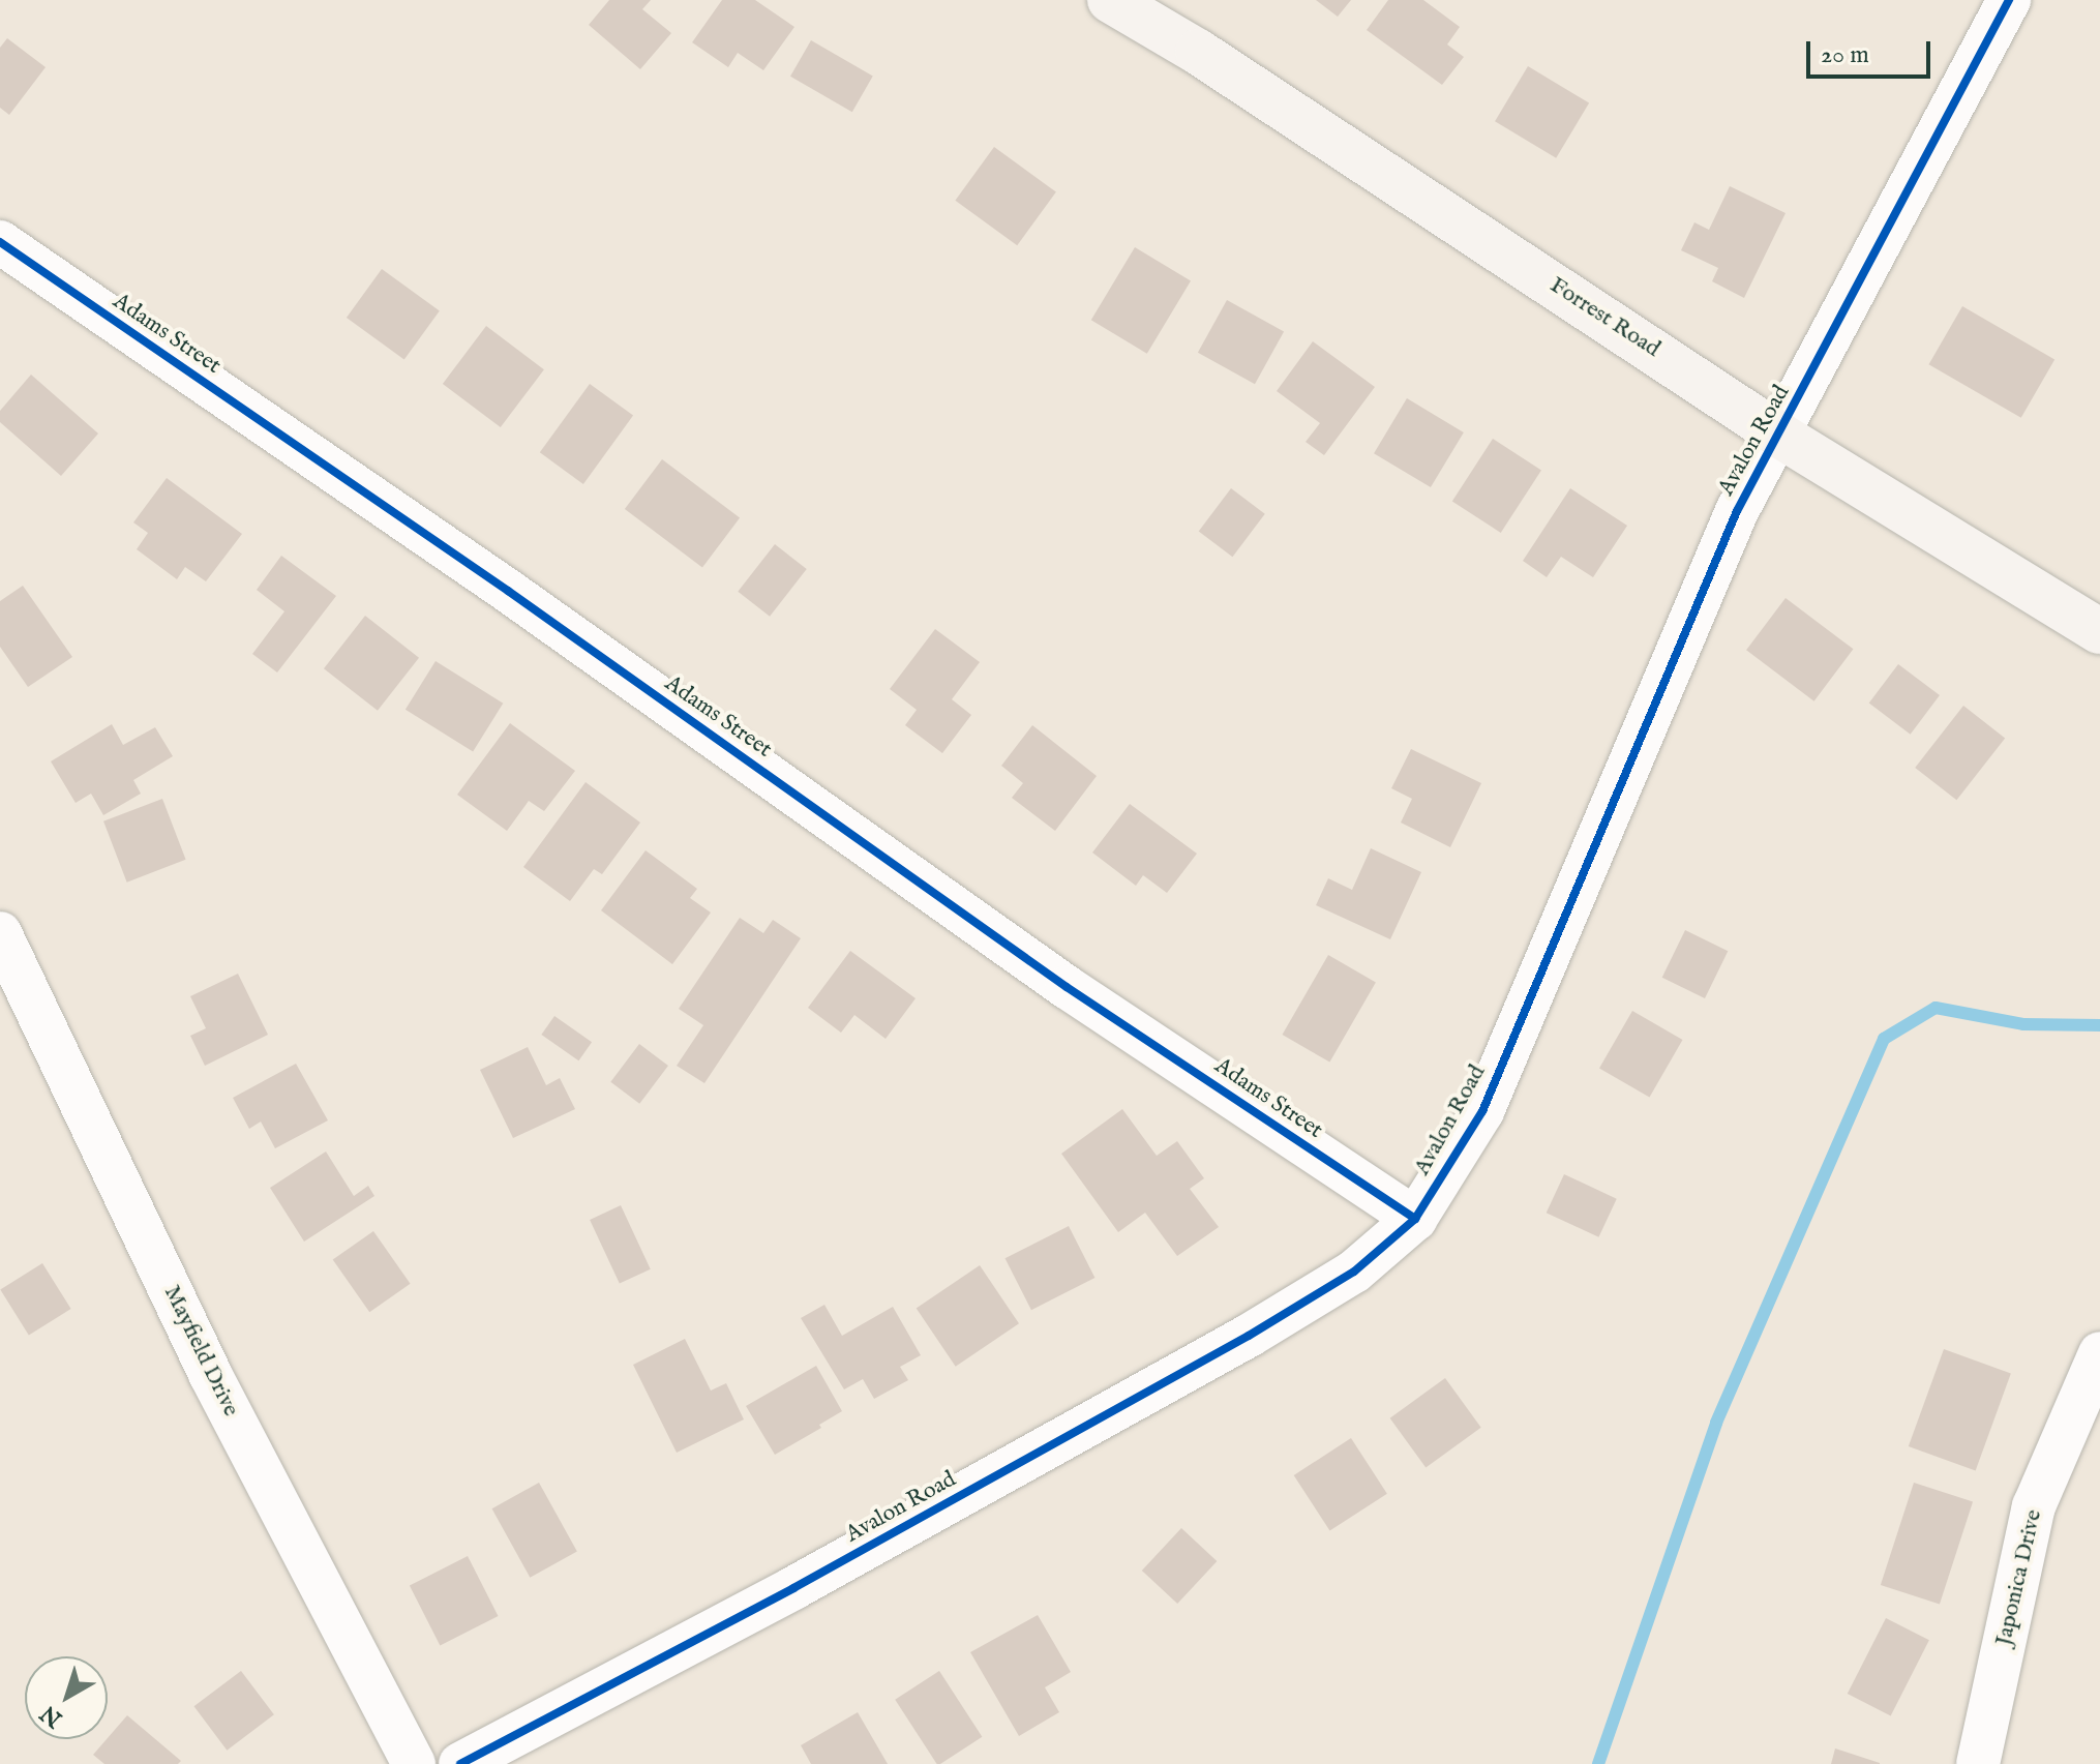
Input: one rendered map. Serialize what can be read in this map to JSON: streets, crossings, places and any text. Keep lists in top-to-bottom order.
{
  "streets": {
    "main road": ["Forrest Road"],
    "street": [
      "Adams Street",
      "Avalon Road",
      "Mayfield Drive",
      "Japonica Drive"
    ]
  },
  "crossings": [
    ["Forrest Road", "Avalon Road"],
    ["Adams Street", "Avalon Road"]
  ],
  "scale_bar": "20 m",
  "north": "bottom left"
}
